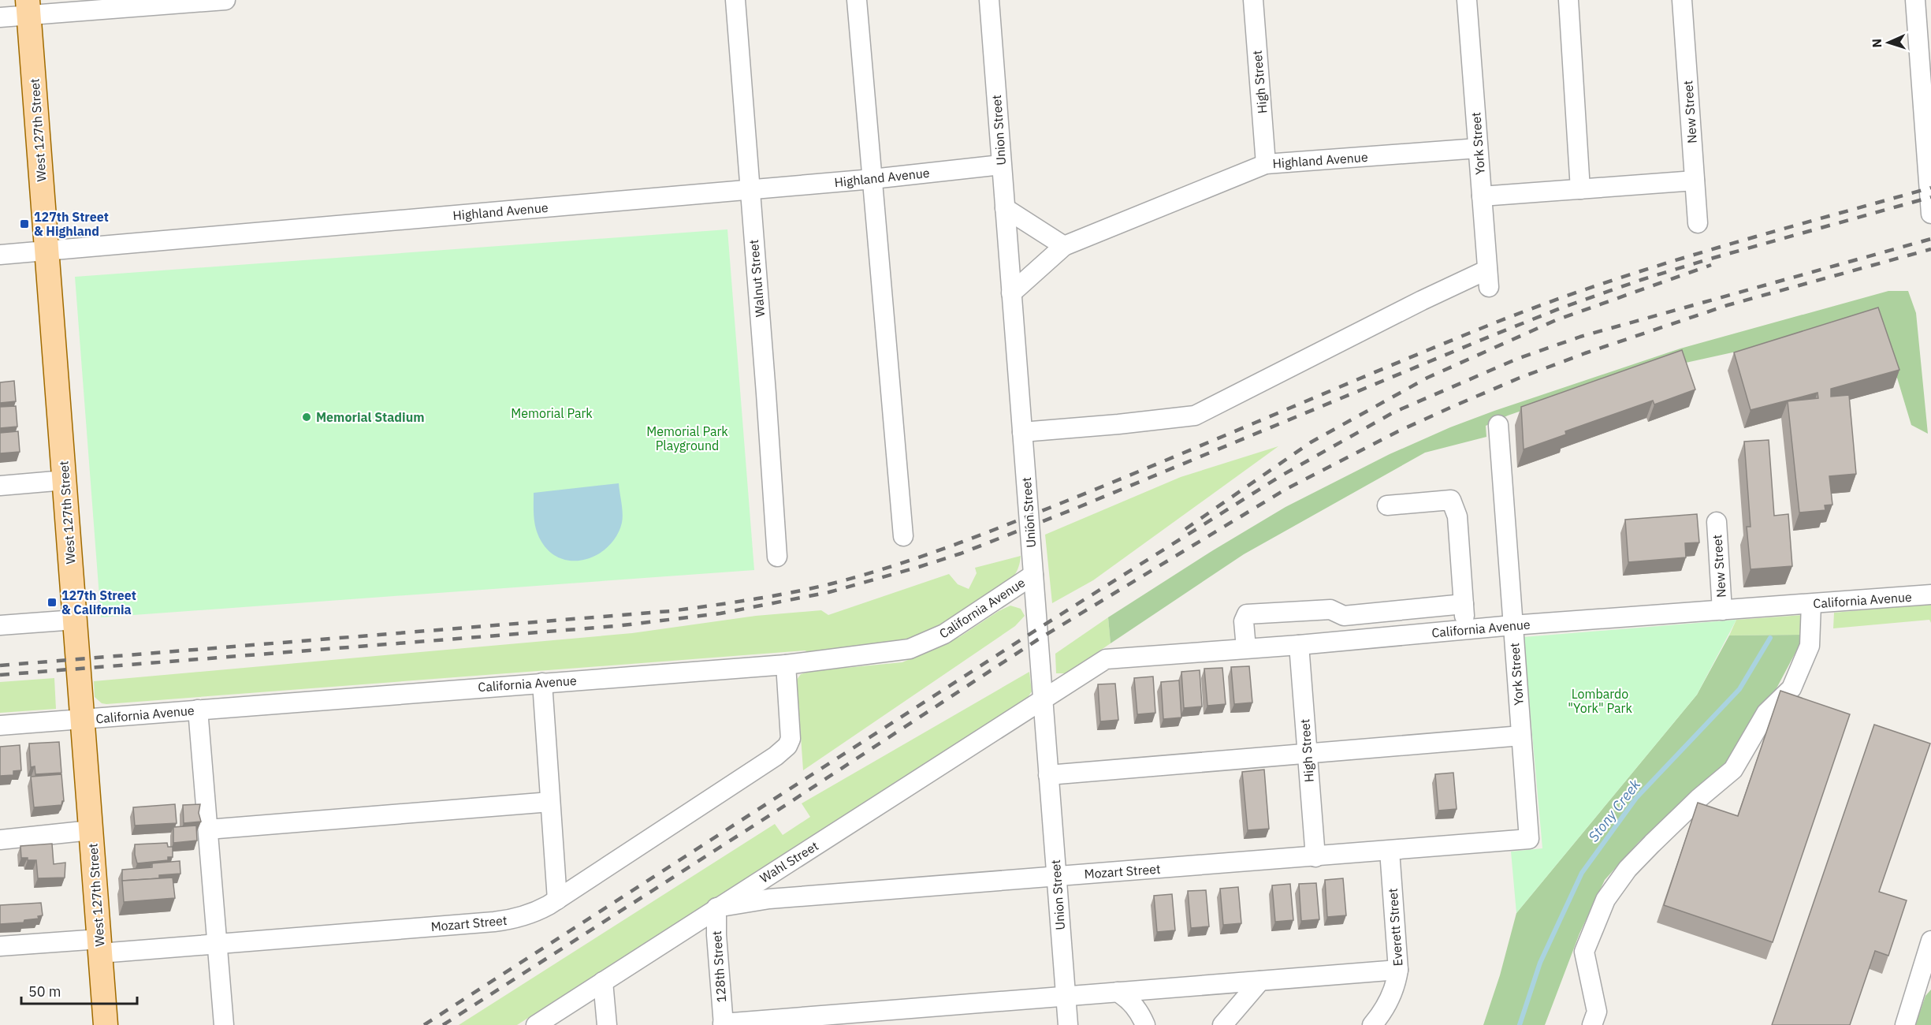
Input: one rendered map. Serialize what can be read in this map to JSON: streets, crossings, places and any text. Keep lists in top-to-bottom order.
{
  "streets": {
    "main road": ["West 127th Street"],
    "street": [
      "High Street",
      "New Street",
      "Union Street",
      "York Street",
      "Highland Avenue",
      "Walnut Street",
      "California Avenue",
      "Wahl Street",
      "Mozart Street",
      "Everett Street",
      "128th Street"
    ]
  },
  "crossings": [
    ["High Street", "Highland Avenue"],
    ["High Street", "California Avenue"],
    ["High Street", "Mozart Street"],
    ["New Street", "California Avenue"],
    ["West 127th Street", "Highland Avenue"],
    ["West 127th Street", "California Avenue"],
    ["West 127th Street", "Mozart Street"],
    ["Union Street", "York Street"],
    ["Union Street", "Highland Avenue"],
    ["Union Street", "California Avenue"],
    ["Union Street", "Wahl Street"],
    ["Union Street", "Mozart Street"],
    ["York Street", "Highland Avenue"],
    ["York Street", "California Avenue"],
    ["York Street", "Mozart Street"],
    ["Highland Avenue", "Walnut Street"],
    ["California Avenue", "Wahl Street"],
    ["California Avenue", "Mozart Street"],
    ["Wahl Street", "Mozart Street"],
    ["Wahl Street", "128th Street"],
    ["Mozart Street", "Everett Street"],
    ["Mozart Street", "128th Street"]
  ],
  "water": ["Stony Creek"],
  "parks": ["Memorial Park", "Memorial Park Playground", "Lombardo \"York\" Park"],
  "places": {
    "transit": ["127th Street & Highland", "127th Street & California"],
    "other": ["Memorial Stadium"]
  },
  "scale_bar": "50 m",
  "north": "left"
}
